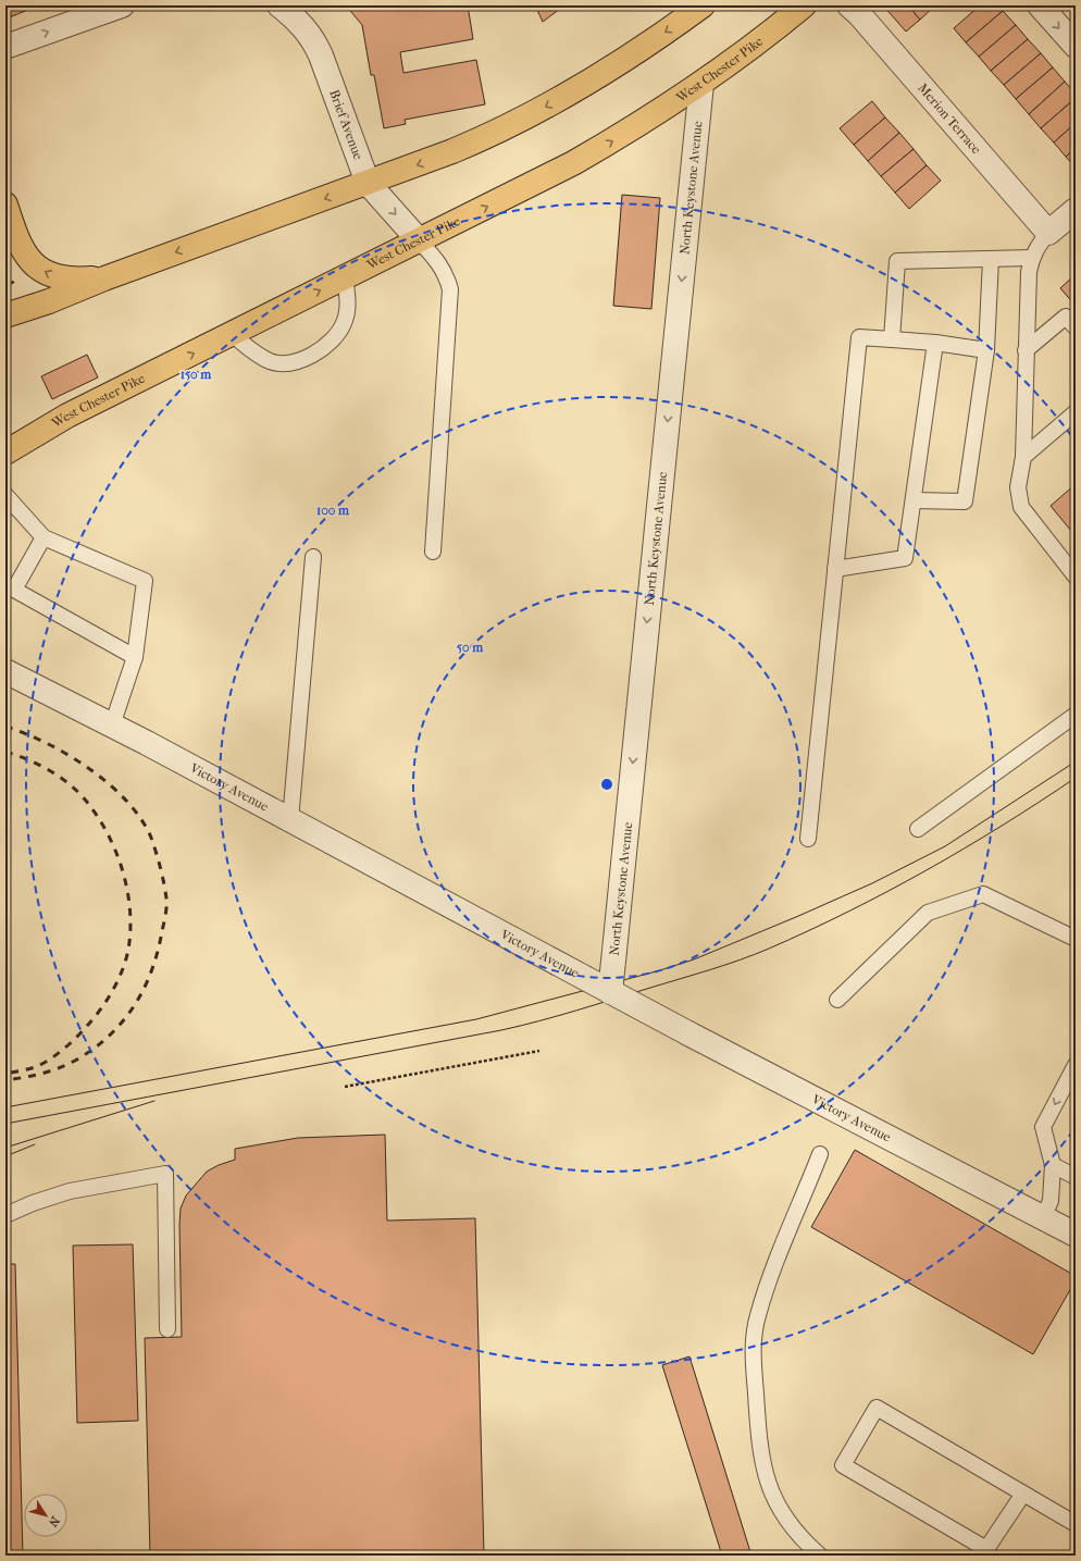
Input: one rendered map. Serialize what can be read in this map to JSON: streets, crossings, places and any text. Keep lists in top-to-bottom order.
{
  "streets": {
    "main road": ["West Chester Pike"],
    "street": [
      "Merion Terrace",
      "Brief Avenue",
      "North Keystone Avenue",
      "Victory Avenue"
    ]
  },
  "crossings": [
    ["West Chester Pike", "Brief Avenue"],
    ["West Chester Pike", "North Keystone Avenue"],
    ["North Keystone Avenue", "Victory Avenue"]
  ],
  "one_way": ["North Keystone Avenue"],
  "north": "bottom right",
  "rings": ["150 m", "100 m", "50 m"]
}
